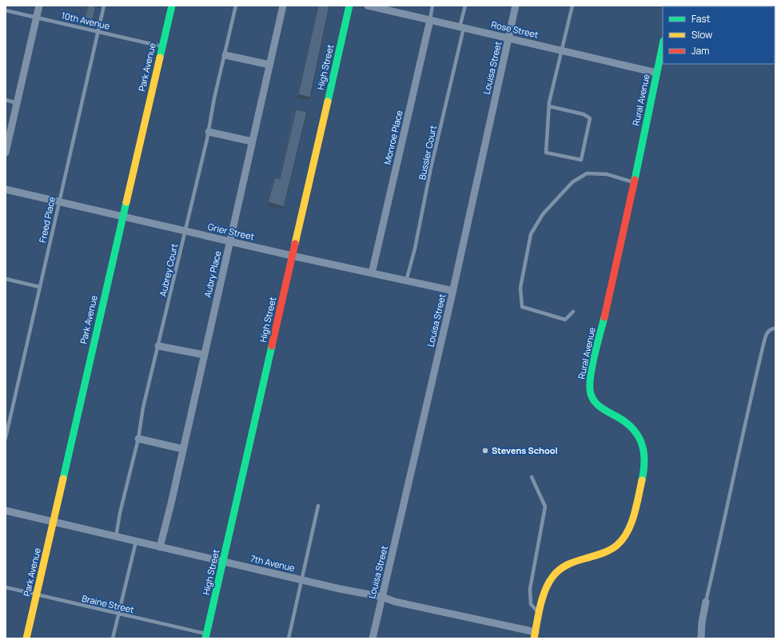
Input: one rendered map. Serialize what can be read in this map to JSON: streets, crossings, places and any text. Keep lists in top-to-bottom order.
{
  "streets": {
    "street": [
      "Rose Street",
      "Park Avenue",
      "High Street",
      "Louisa Street",
      "Rural Avenue",
      "Monroe Place",
      "Grier Street",
      "Aubry Place",
      "7th Avenue"
    ],
    "lane": [
      "10th Avenue",
      "Bussler Court",
      "Freed Place",
      "Aubrey Court",
      "Braine Street"
    ]
  },
  "crossings": [
    ["10th Avenue", "Park Avenue"],
    ["10th Avenue", "Freed Place"],
    ["Rose Street", "Louisa Street"],
    ["Rose Street", "Rural Avenue"],
    ["Rose Street", "Monroe Place"],
    ["Rose Street", "Bussler Court"],
    ["Park Avenue", "Grier Street"],
    ["Park Avenue", "7th Avenue"],
    ["Park Avenue", "Braine Street"],
    ["High Street", "Grier Street"],
    ["High Street", "7th Avenue"],
    ["High Street", "Braine Street"],
    ["Louisa Street", "Grier Street"],
    ["Louisa Street", "7th Avenue"],
    ["Rural Avenue", "7th Avenue"],
    ["Monroe Place", "Grier Street"],
    ["Bussler Court", "Grier Street"],
    ["Freed Place", "Grier Street"],
    ["Grier Street", "Aubrey Court"],
    ["Grier Street", "Aubry Place"],
    ["Aubrey Court", "7th Avenue"],
    ["Aubry Place", "7th Avenue"]
  ],
  "places": ["Stevens School"],
  "legend": ["Fast", "Slow", "Jam"]
}
